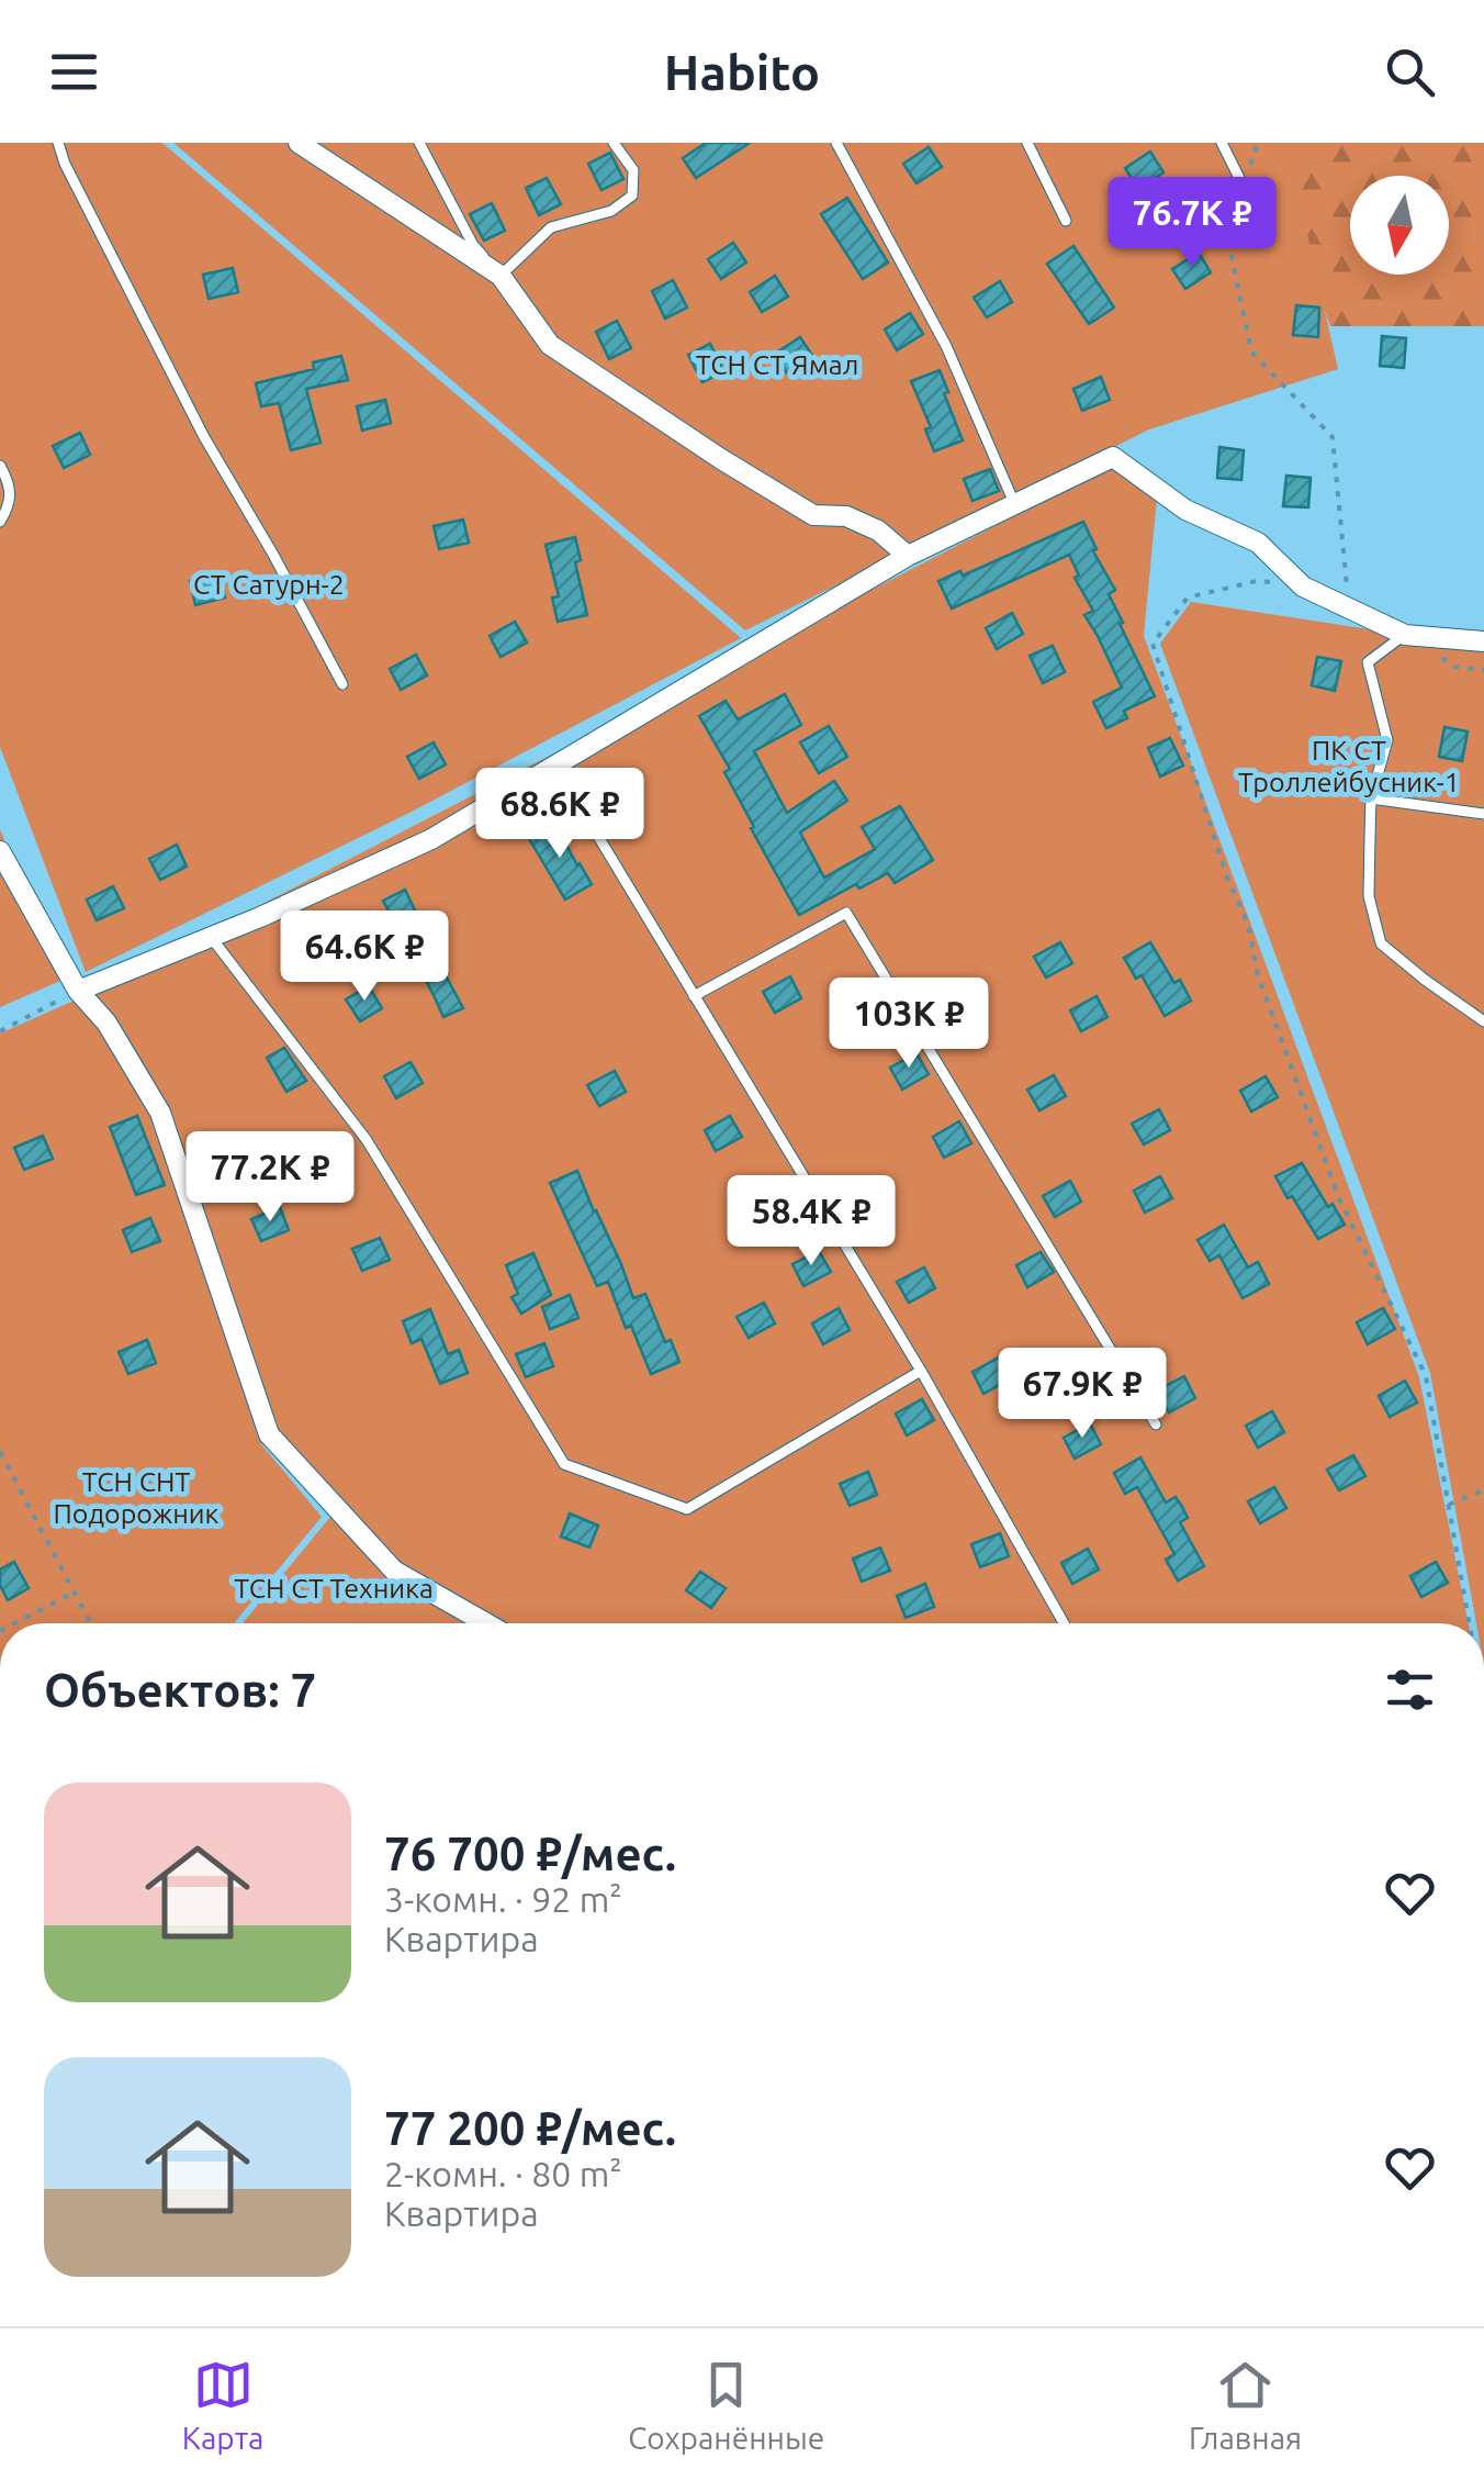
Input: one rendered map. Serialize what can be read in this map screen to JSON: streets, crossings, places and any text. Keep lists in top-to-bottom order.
{
  "parks": [
    "ТСН СТ Ямал",
    "СТ Сатурн-2",
    "ПК СТ Троллейбусник-1",
    "ТСН СНТ Подорожник",
    "ТСН СТ Техника"
  ],
  "north": "bottom",
  "page": {
    "header": "Habito",
    "price": [
      "76.7K ₽",
      "68.6K ₽",
      "64.6K ₽",
      "103K ₽",
      "77.2K ₽",
      "58.4K ₽",
      "67.9K ₽"
    ],
    "heading": "Объектов: 7",
    "list": [
      {
        "name": "76 700 ₽/мес.",
        "note": "3-комн. · 92 m² · Квартира"
      },
      {
        "name": "77 200 ₽/мес.",
        "note": "2-комн. · 80 m² · Квартира"
      }
    ],
    "tabs": ["Карта", "Сохранённые", "Главная"]
  }
}
